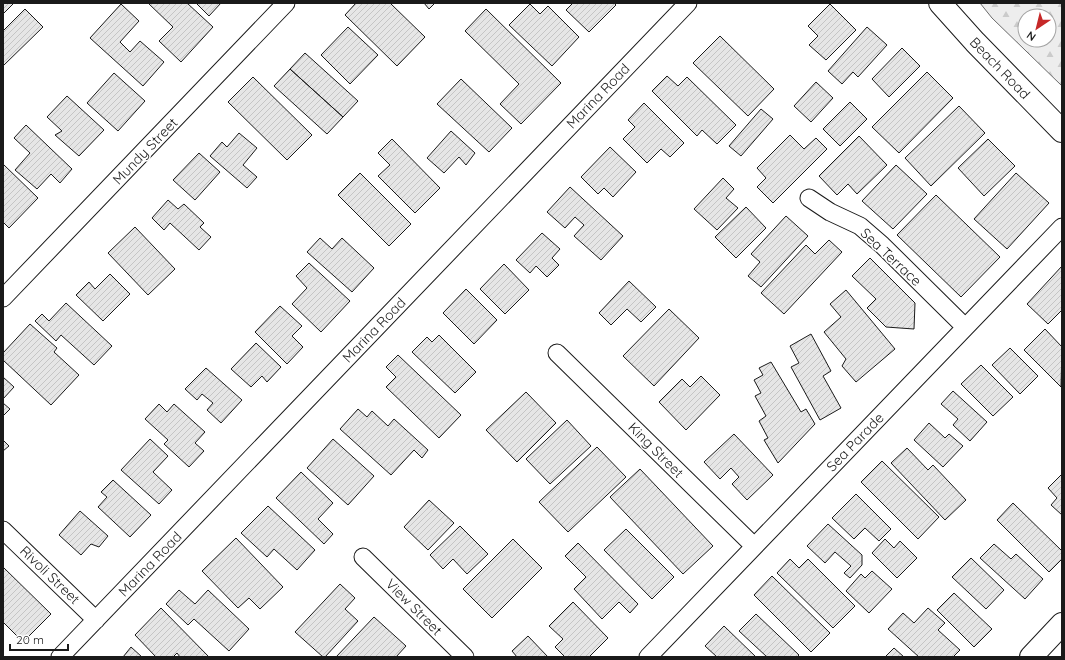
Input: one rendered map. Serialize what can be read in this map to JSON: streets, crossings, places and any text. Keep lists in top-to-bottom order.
{
  "streets": {
    "main road": ["Beach Road"],
    "street": [
      "Marina Road",
      "Mundy Street",
      "Sea Terrace",
      "Sea Parade",
      "King Street",
      "Rivoli Street",
      "View Street"
    ]
  },
  "crossings": [
    ["Marina Road", "Rivoli Street"],
    ["Sea Terrace", "Sea Parade"],
    ["Sea Parade", "King Street"]
  ],
  "scale_bar": "20 m",
  "north": "bottom left"
}
